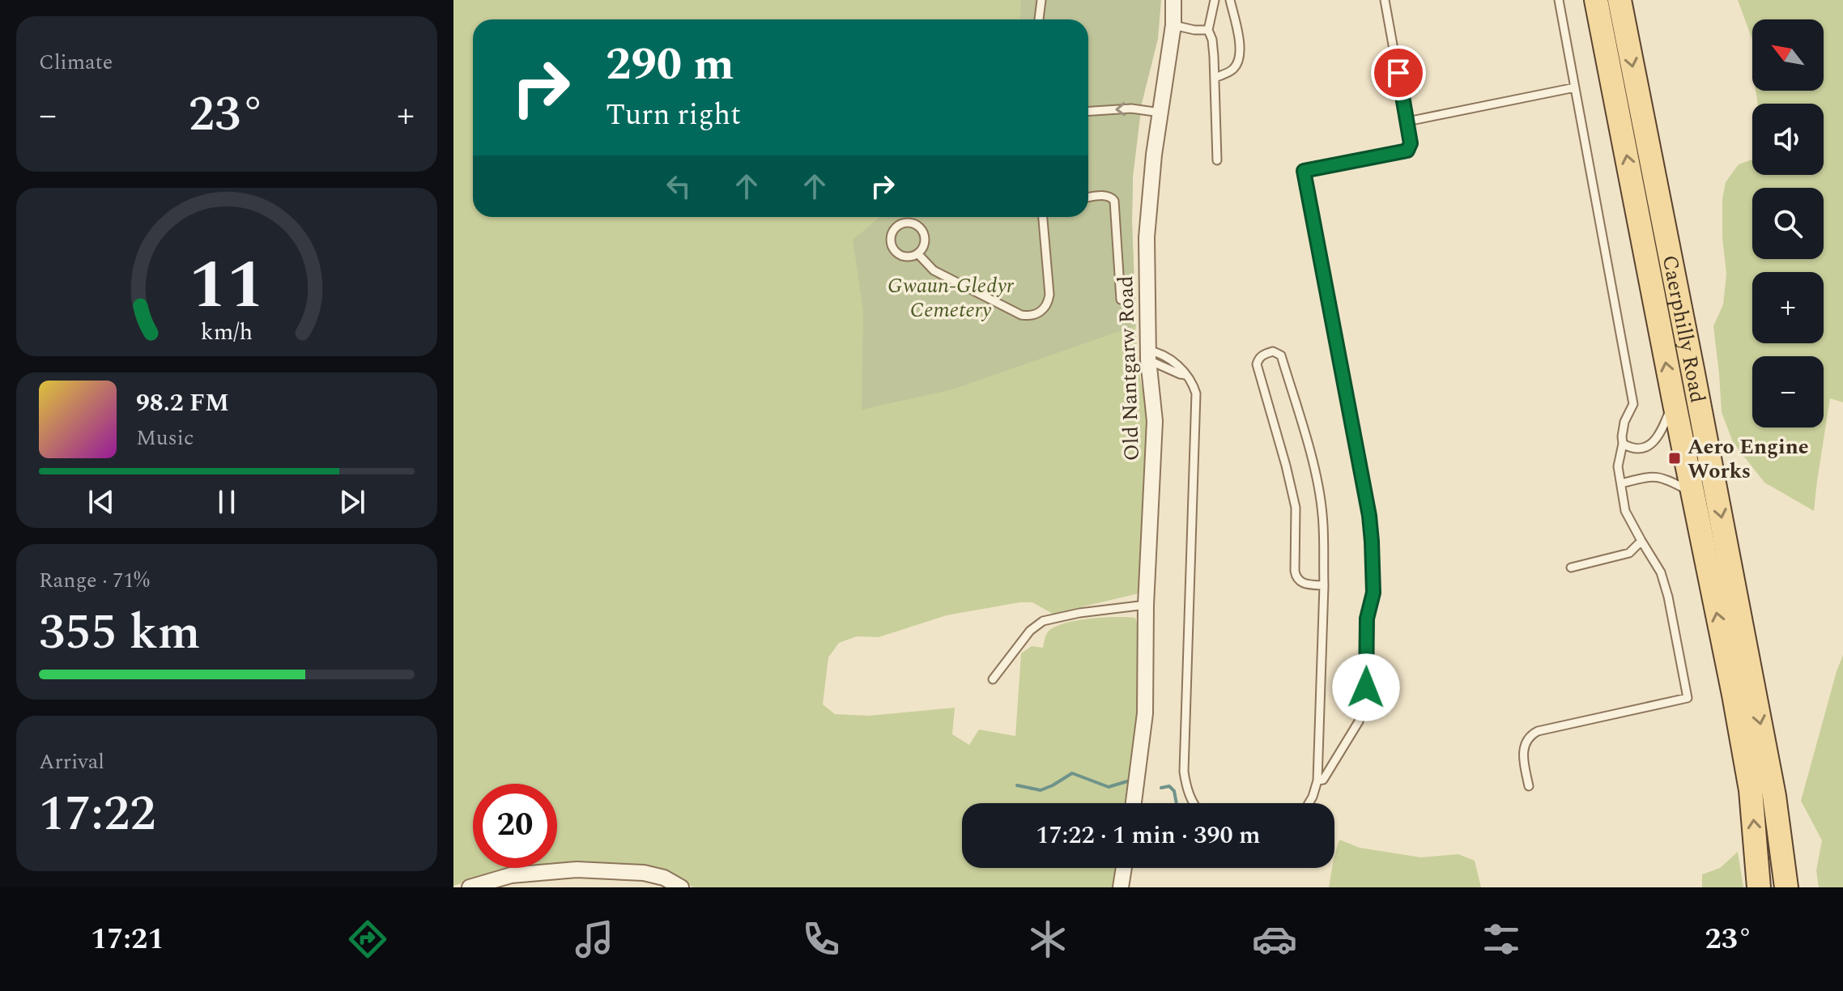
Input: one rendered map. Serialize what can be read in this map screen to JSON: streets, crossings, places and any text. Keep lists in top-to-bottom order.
{
  "streets": {
    "main road": ["Caerphilly Road"],
    "street": ["Old Nantgarw Road"]
  },
  "parks": ["Gwaun-Gledyr Cemetery"],
  "places": {
    "transit": ["Aero Engine Works"]
  },
  "north": "top left",
  "page": {
    "tile": [
      "Climate",
      ["Range · 71%", "355 km"],
      ["Arrival", "17:22"]
    ],
    "map_buttons": ["+", "−"],
    "turn": ["290 m", "Turn right"],
    "heat": ["−", "23°", "+"],
    "song": ["98.2 FM", "Music"],
    "limit": "20",
    "trip": "17:22 · 1 min · 390 m",
    "tabs": ["17:21", "23°"],
    "gauge": ["11", "km/h"]
  }
}
